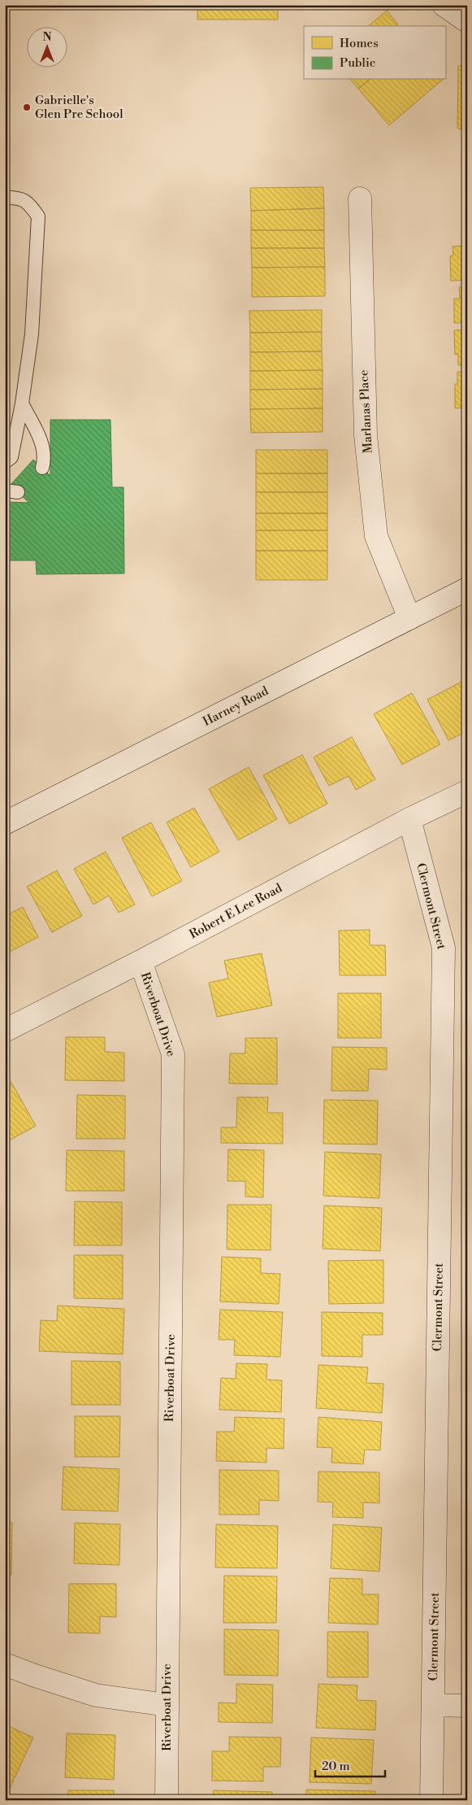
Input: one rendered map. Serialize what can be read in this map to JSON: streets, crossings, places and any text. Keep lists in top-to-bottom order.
{
  "streets": {
    "street": [
      "Marlanas Place",
      "Harney Road",
      "Clermont Street",
      "Robert E Lee Road",
      "Riverboat Drive"
    ]
  },
  "crossings": [
    ["Marlanas Place", "Harney Road"],
    ["Clermont Street", "Robert E Lee Road"],
    ["Robert E Lee Road", "Riverboat Drive"]
  ],
  "places": ["Gabrielle's Glen Pre School"],
  "legend": ["Homes", "Public"],
  "scale_bar": "20 m",
  "north": "top"
}
